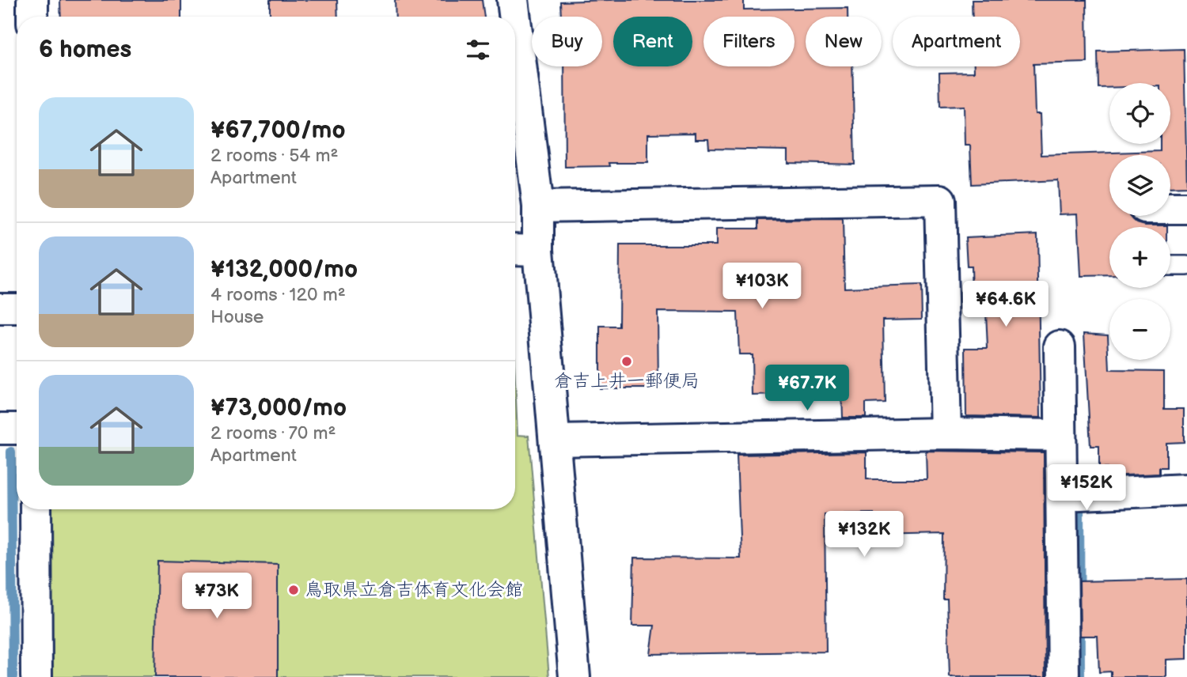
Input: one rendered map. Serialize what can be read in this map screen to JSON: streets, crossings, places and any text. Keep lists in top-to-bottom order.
{
  "places": ["倉吉上井一郵便局", "鳥取県立倉吉体育文化会館"],
  "page": {
    "chip": [
      "Buy",
      "Rent",
      "Filters",
      "New",
      "Apartment"
    ],
    "heading": "6 homes",
    "map_buttons": ["+", "−"],
    "list": [
      {
        "name": "¥67,700/mo",
        "note": "2 rooms · 54 m² · Apartment"
      },
      {
        "name": "¥132,000/mo",
        "note": "4 rooms · 120 m² · House"
      },
      {
        "name": "¥73,000/mo",
        "note": "2 rooms · 70 m² · Apartment"
      }
    ],
    "price": [
      "¥103K",
      "¥64.6K",
      "¥67.7K",
      "¥152K",
      "¥132K",
      "¥73K"
    ]
  }
}
